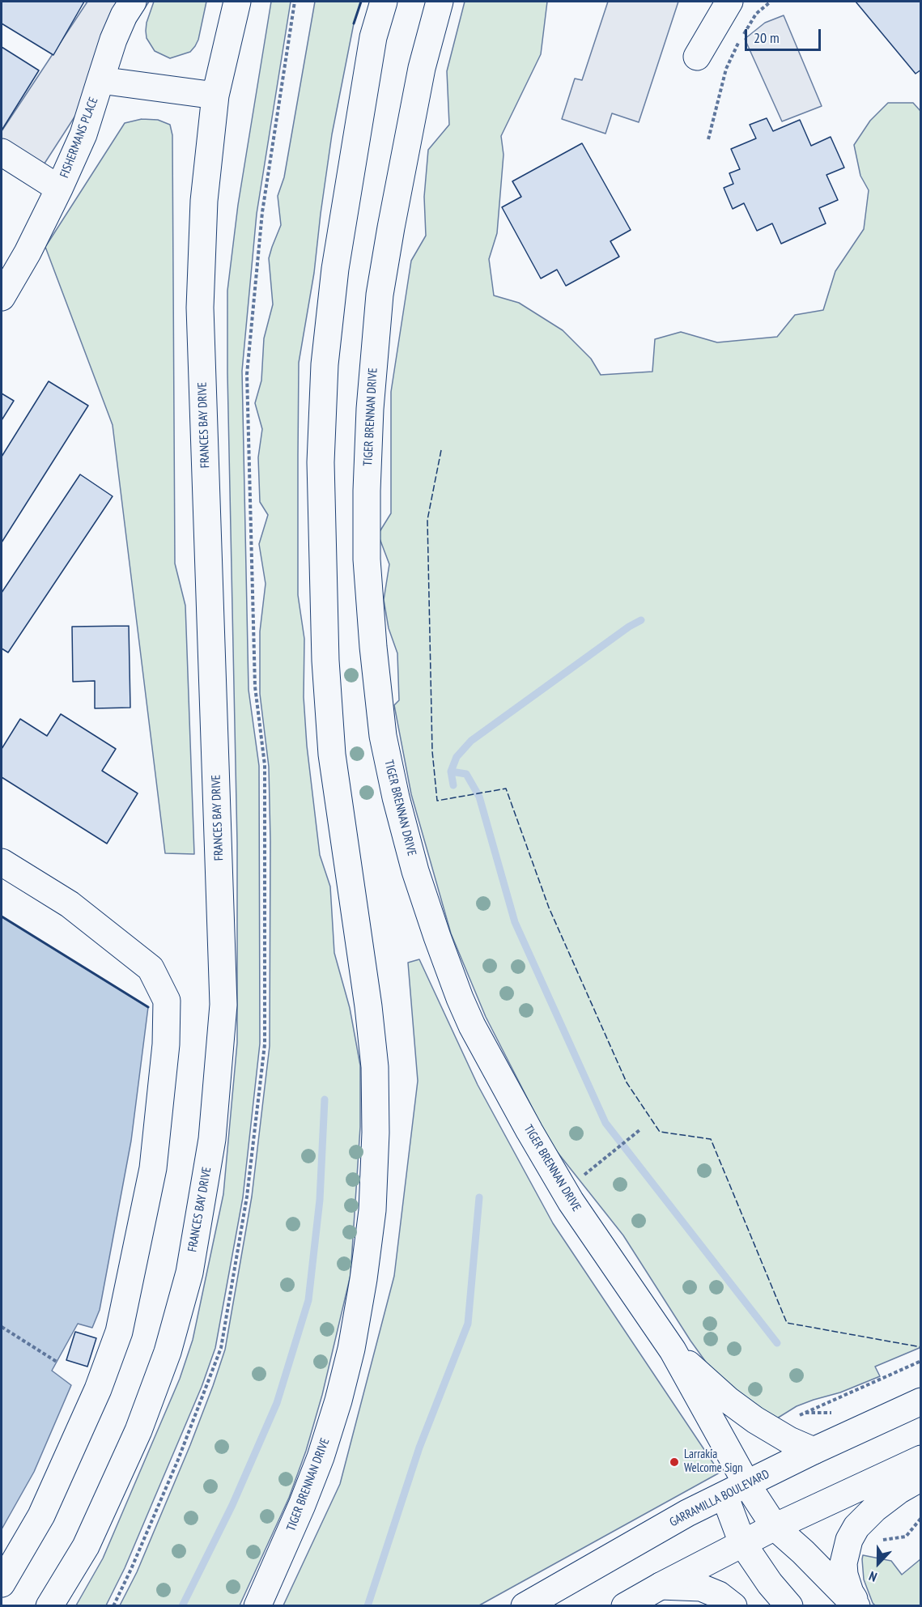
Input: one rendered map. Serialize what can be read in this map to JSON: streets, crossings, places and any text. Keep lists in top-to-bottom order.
{
  "streets": {
    "main road": [
      "FISHERMANS PLACE",
      "TIGER BRENNAN DRIVE",
      "FRANCES BAY DRIVE",
      "GARRAMILLA BOULEVARD"
    ]
  },
  "crossings": [
    ["TIGER BRENNAN DRIVE", "GARRAMILLA BOULEVARD"]
  ],
  "places": ["Larrakia Welcome Sign"],
  "scale_bar": "20 m",
  "north": "bottom"
}
